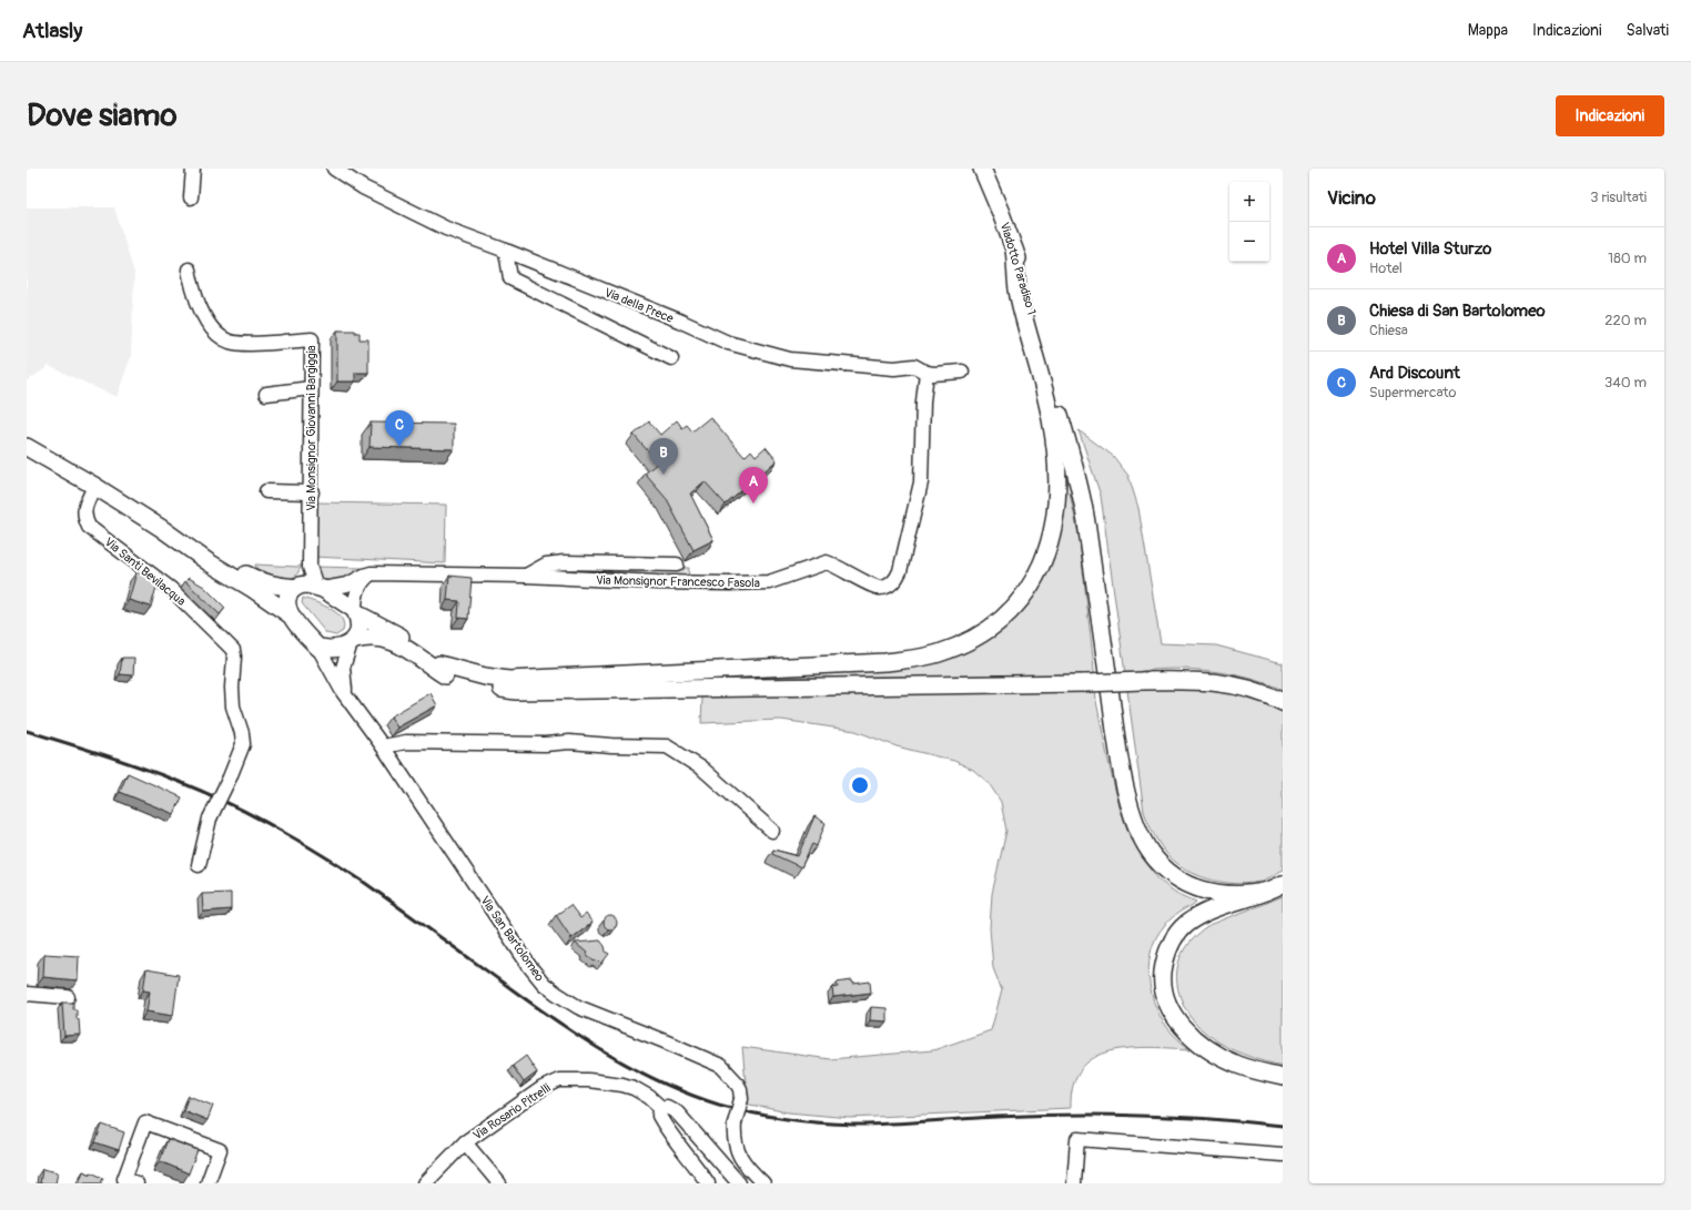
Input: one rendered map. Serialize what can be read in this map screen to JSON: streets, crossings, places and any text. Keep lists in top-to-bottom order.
{
  "streets": {
    "main road": ["Viadotto Paradiso 1"],
    "street": [
      "Via della Prece",
      "Via Monsignor Giovanni Bargiggia",
      "Via Santi Bevilacqua",
      "Via Monsignor Francesco Fasola",
      "Via San Bartolomeo",
      "Via Rosario Pitrelli"
    ]
  },
  "crossings": [
    ["Via della Prece", "Via Monsignor Francesco Fasola"]
  ],
  "page": {
    "header": "Atlasly",
    "nav": ["Mappa", "Indicazioni", "Salvati"],
    "buttons": "Indicazioni",
    "title": "Dove siamo",
    "heading": ["Vicino", "3 risultati"],
    "map_buttons": ["+", "−"],
    "list": [
      {
        "mark": "A",
        "name": "Hotel Villa Sturzo",
        "note": "Hotel",
        "value": "180 m"
      },
      {
        "mark": "B",
        "name": "Chiesa di San Bartolomeo",
        "note": "Chiesa",
        "value": "220 m"
      },
      {
        "mark": "C",
        "name": "Ard Discount",
        "note": "Supermercato",
        "value": "340 m"
      }
    ],
    "pins": ["C", "B", "A"]
  }
}
